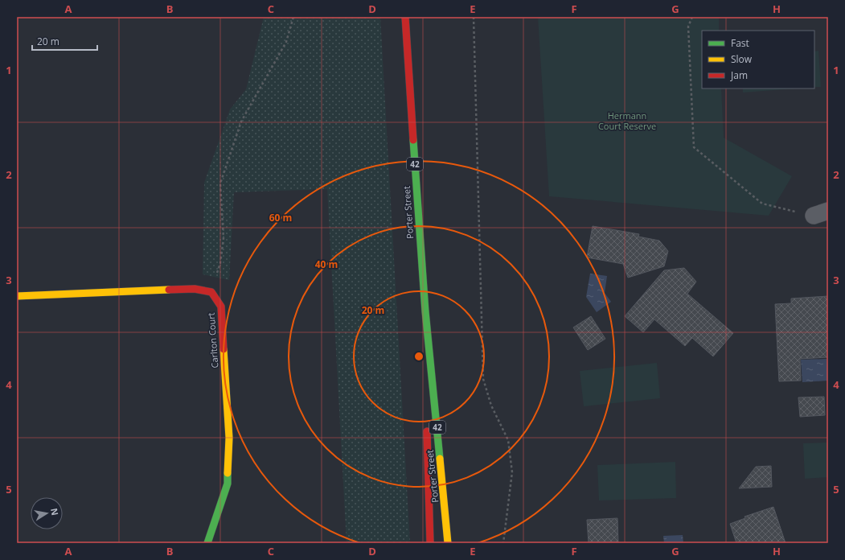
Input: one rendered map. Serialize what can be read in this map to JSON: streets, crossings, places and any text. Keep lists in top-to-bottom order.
{
  "streets": {
    "main road": ["42", "Porter Street", "Carlton Court"]
  },
  "parks": ["Hermann Court Reserve"],
  "legend": ["Fast", "Slow", "Jam"],
  "scale_bar": "20 m",
  "north": "right",
  "grid": {
    "columns": [
      "A",
      "B",
      "C",
      "D",
      "E",
      "F",
      "G",
      "H"
    ],
    "rows": [
      "1",
      "2",
      "3",
      "4",
      "5"
    ]
  },
  "rings": ["60 m", "40 m", "20 m"]
}
